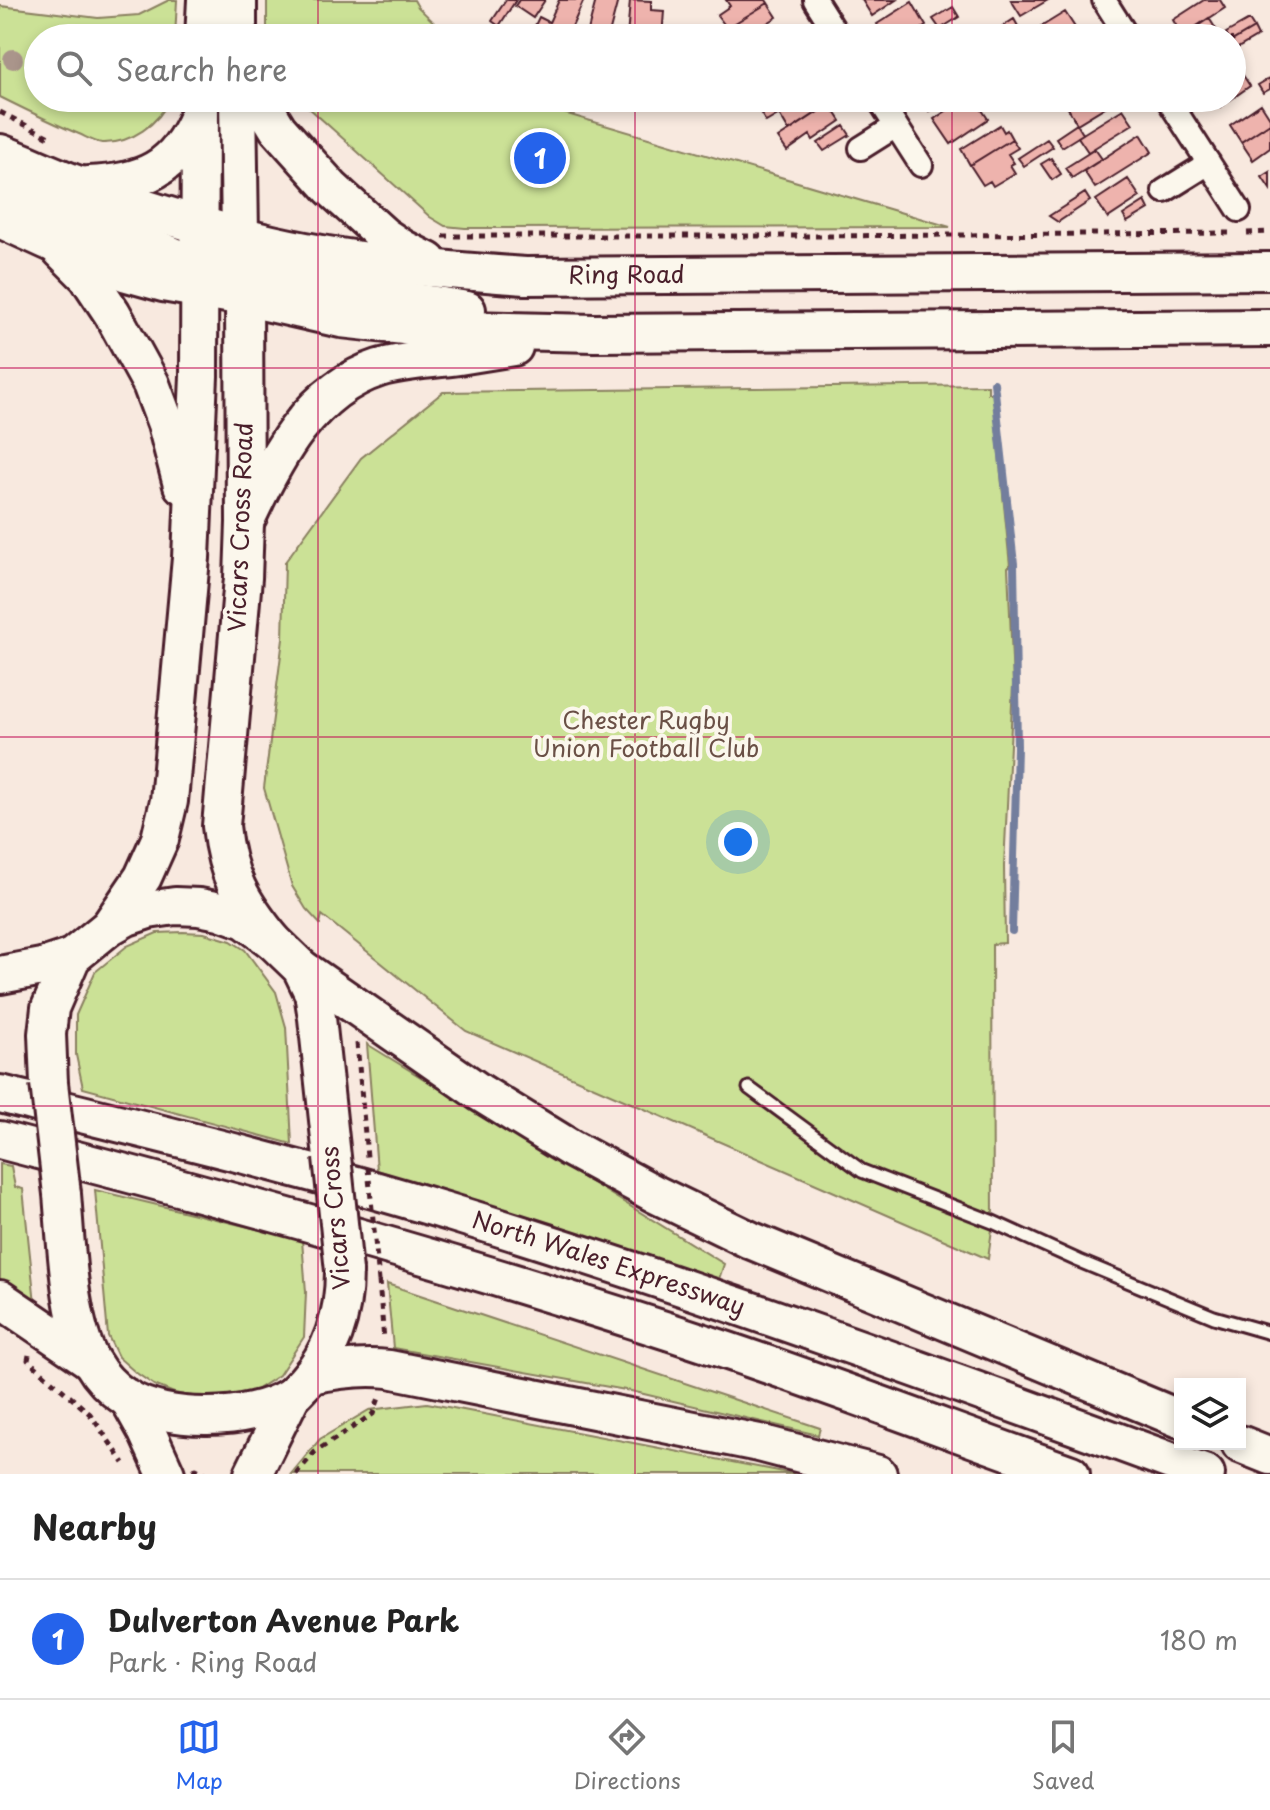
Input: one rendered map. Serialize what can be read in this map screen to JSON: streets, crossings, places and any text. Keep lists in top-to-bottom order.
{
  "streets": {
    "highway": [
      "Ring Road",
      "Vicars Cross Road",
      "Vicars Cross",
      "North Wales Expressway"
    ]
  },
  "crossings": [
    ["Ring Road", "Vicars Cross Road"],
    ["Vicars Cross Road", "Vicars Cross"]
  ],
  "parks": ["Chester Rugby Union Football Club"],
  "page": {
    "search": "Search here",
    "pins": "1",
    "heading": "Nearby",
    "list": [
      {
        "mark": "1",
        "name": "Dulverton Avenue Park",
        "note": "Park · Ring Road",
        "value": "180 m"
      }
    ],
    "nav": ["Map", "Directions", "Saved"]
  }
}
